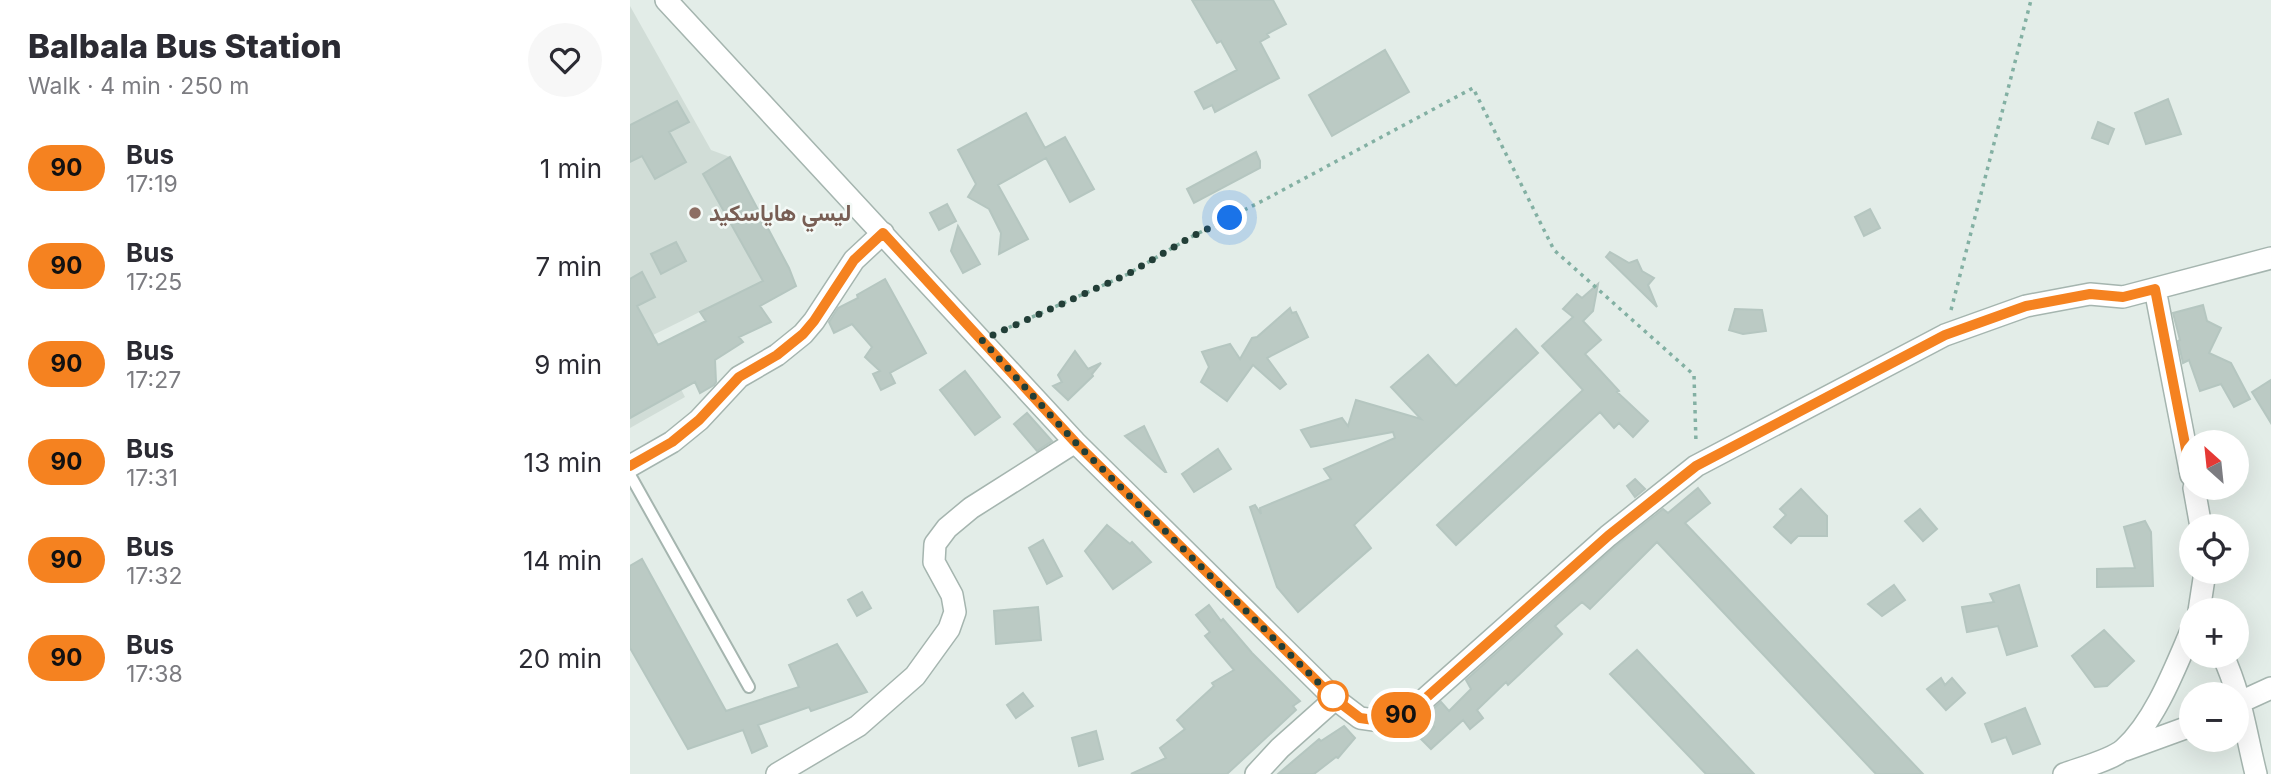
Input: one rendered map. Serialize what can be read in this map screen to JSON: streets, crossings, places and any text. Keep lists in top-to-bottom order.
{
  "places": ["ليسي هاياسكيد"],
  "lines": ["bus line 90"],
  "north": "top left",
  "page": {
    "heading": ["Balbala Bus Station", "Walk · 4 min · 250 m"],
    "on_map": "90",
    "list": [
      {
        "mark": "90",
        "name": "Bus",
        "note": "17:19",
        "value": "1 min"
      },
      {
        "mark": "90",
        "name": "Bus",
        "note": "17:25",
        "value": "7 min"
      },
      {
        "mark": "90",
        "name": "Bus",
        "note": "17:27",
        "value": "9 min"
      },
      {
        "mark": "90",
        "name": "Bus",
        "note": "17:31",
        "value": "13 min"
      },
      {
        "mark": "90",
        "name": "Bus",
        "note": "17:32",
        "value": "14 min"
      },
      {
        "mark": "90",
        "name": "Bus",
        "note": "17:38",
        "value": "20 min"
      }
    ],
    "map_buttons": ["+", "−"]
  }
}
